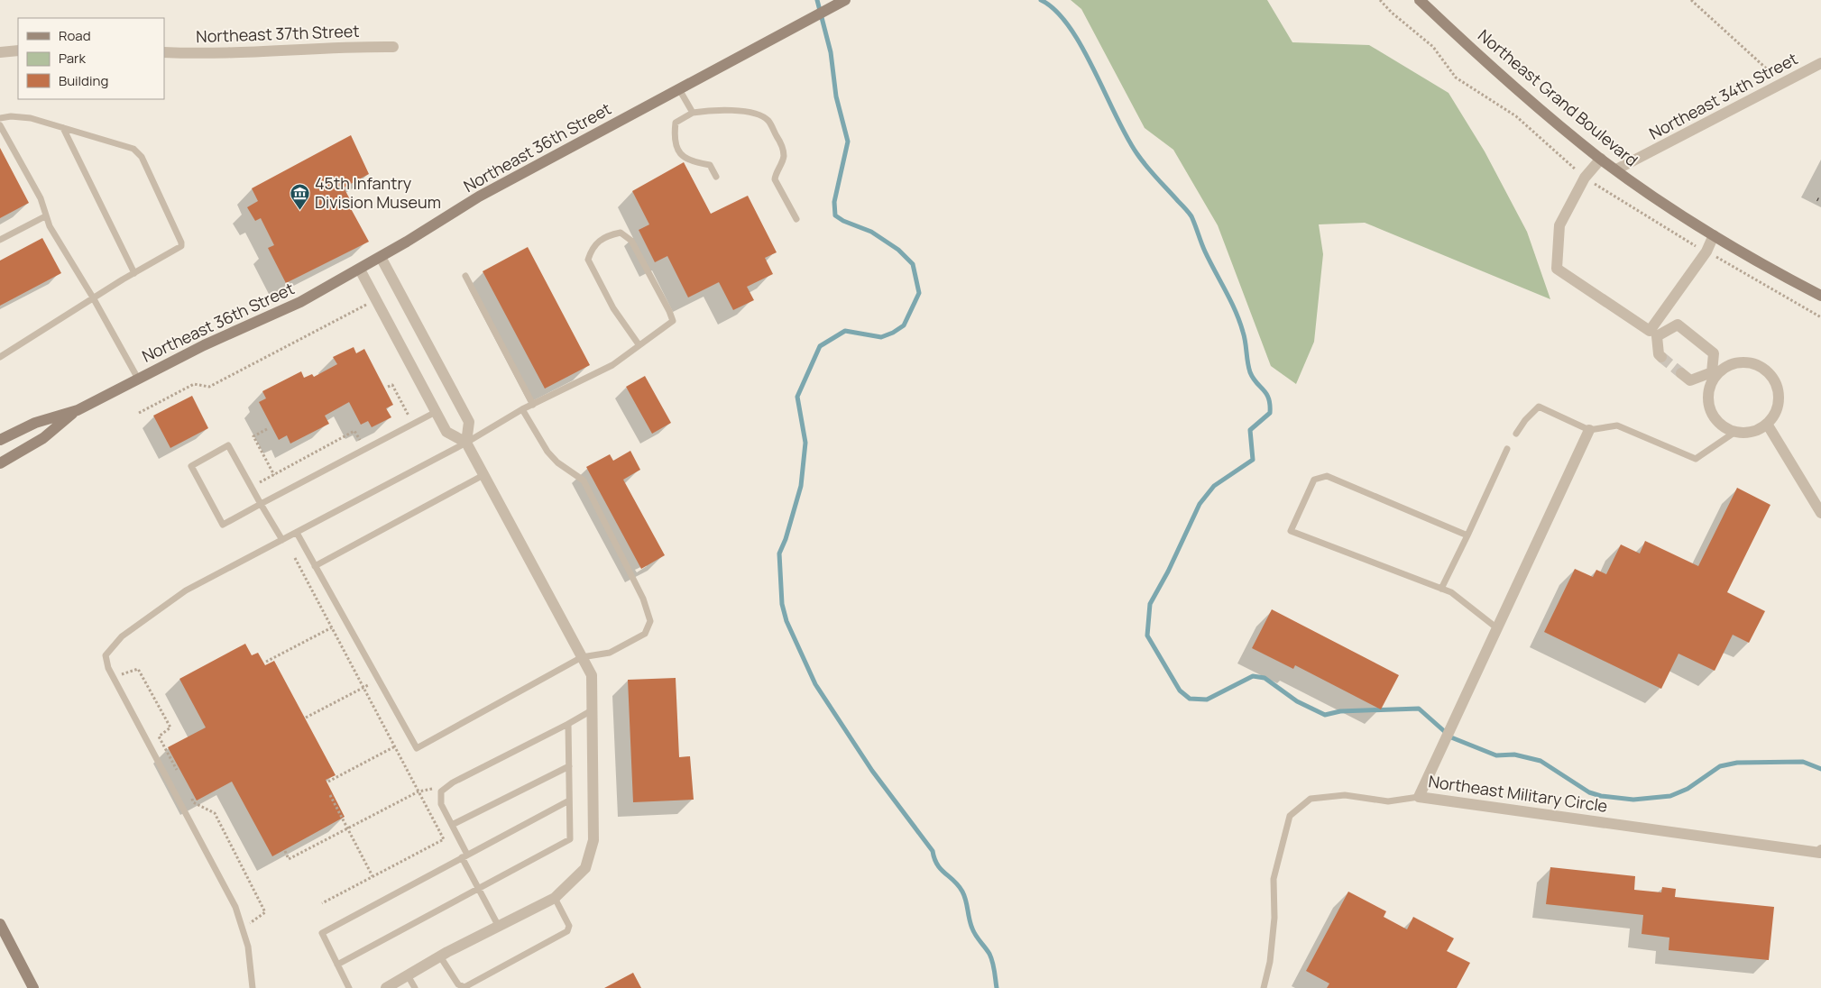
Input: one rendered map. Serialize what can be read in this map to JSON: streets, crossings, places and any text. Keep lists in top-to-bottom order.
{
  "streets": {
    "main road": ["Northeast Grand Boulevard", "Northeast 36th Street"],
    "street": ["Northeast 37th Street", "Northeast 34th Street", "Northeast Military Circle"]
  },
  "crossings": [
    ["Northeast 34th Street", "Northeast Grand Boulevard"]
  ],
  "places": {
    "museum": ["45th Infantry Division Museum"]
  },
  "legend": ["Road", "Park", "Building"]
}
